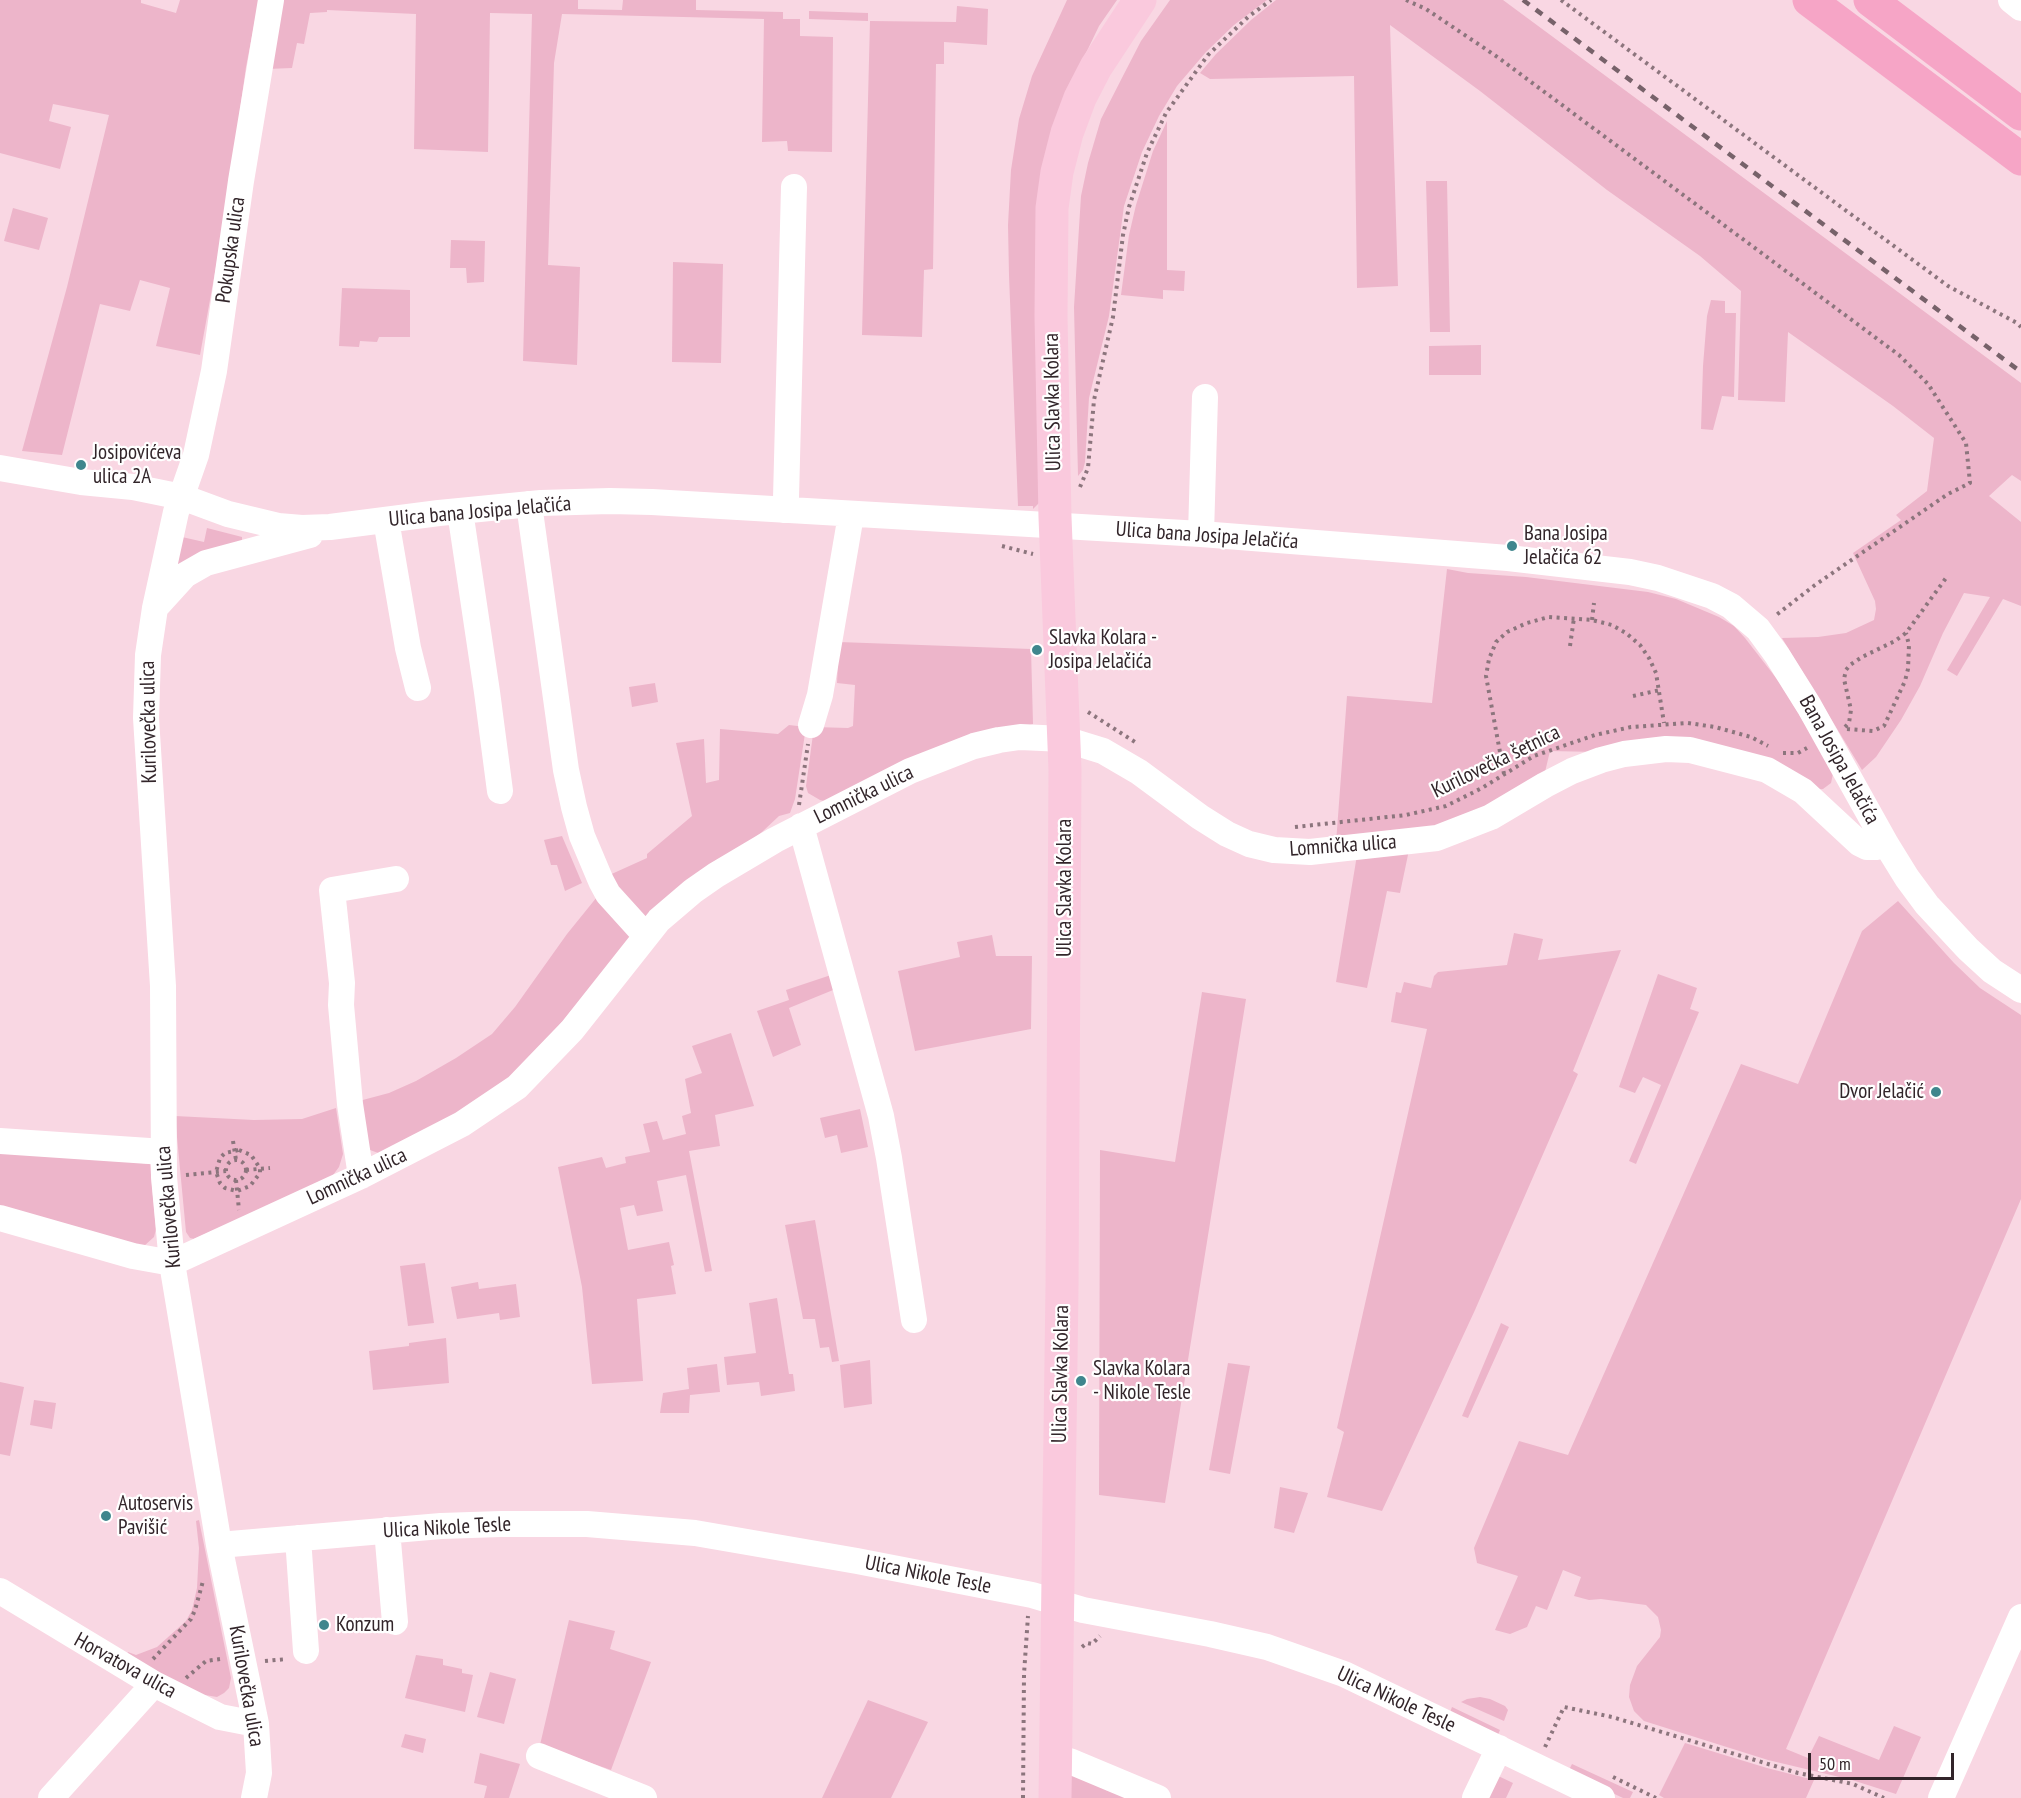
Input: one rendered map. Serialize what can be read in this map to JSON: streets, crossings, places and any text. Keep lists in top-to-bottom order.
{
  "streets": {
    "main road": ["Ulica Slavka Kolara"],
    "street": [
      "Pokupska ulica",
      "Ulica bana Josipa Jelačića",
      "Kurilovečka ulica",
      "Bana Josipa Jelačića",
      "Lomnička ulica",
      "Ulica Nikole Tesle",
      "Horvatova ulica"
    ],
    "path": ["Kurilovečka šetnica"]
  },
  "crossings": [
    ["Pokupska ulica", "Ulica bana Josipa Jelačića"],
    ["Pokupska ulica", "Kurilovečka ulica"],
    ["Ulica Slavka Kolara", "Ulica bana Josipa Jelačića"],
    ["Ulica Slavka Kolara", "Lomnička ulica"],
    ["Ulica Slavka Kolara", "Ulica Nikole Tesle"],
    ["Ulica bana Josipa Jelačića", "Kurilovečka ulica"],
    ["Ulica bana Josipa Jelačića", "Bana Josipa Jelačića"],
    ["Kurilovečka ulica", "Lomnička ulica"],
    ["Kurilovečka ulica", "Ulica Nikole Tesle"],
    ["Kurilovečka ulica", "Horvatova ulica"],
    ["Bana Josipa Jelačića", "Lomnička ulica"]
  ],
  "places": [
    "Josipovićeva ulica 2A",
    "Bana Josipa Jelačića 62",
    "Slavka Kolara - Josipa Jelačića",
    "Dvor Jelačić",
    "Slavka Kolara - Nikole Tesle",
    "Autoservis Pavišić",
    "Konzum"
  ],
  "scale_bar": "50 m"
}
